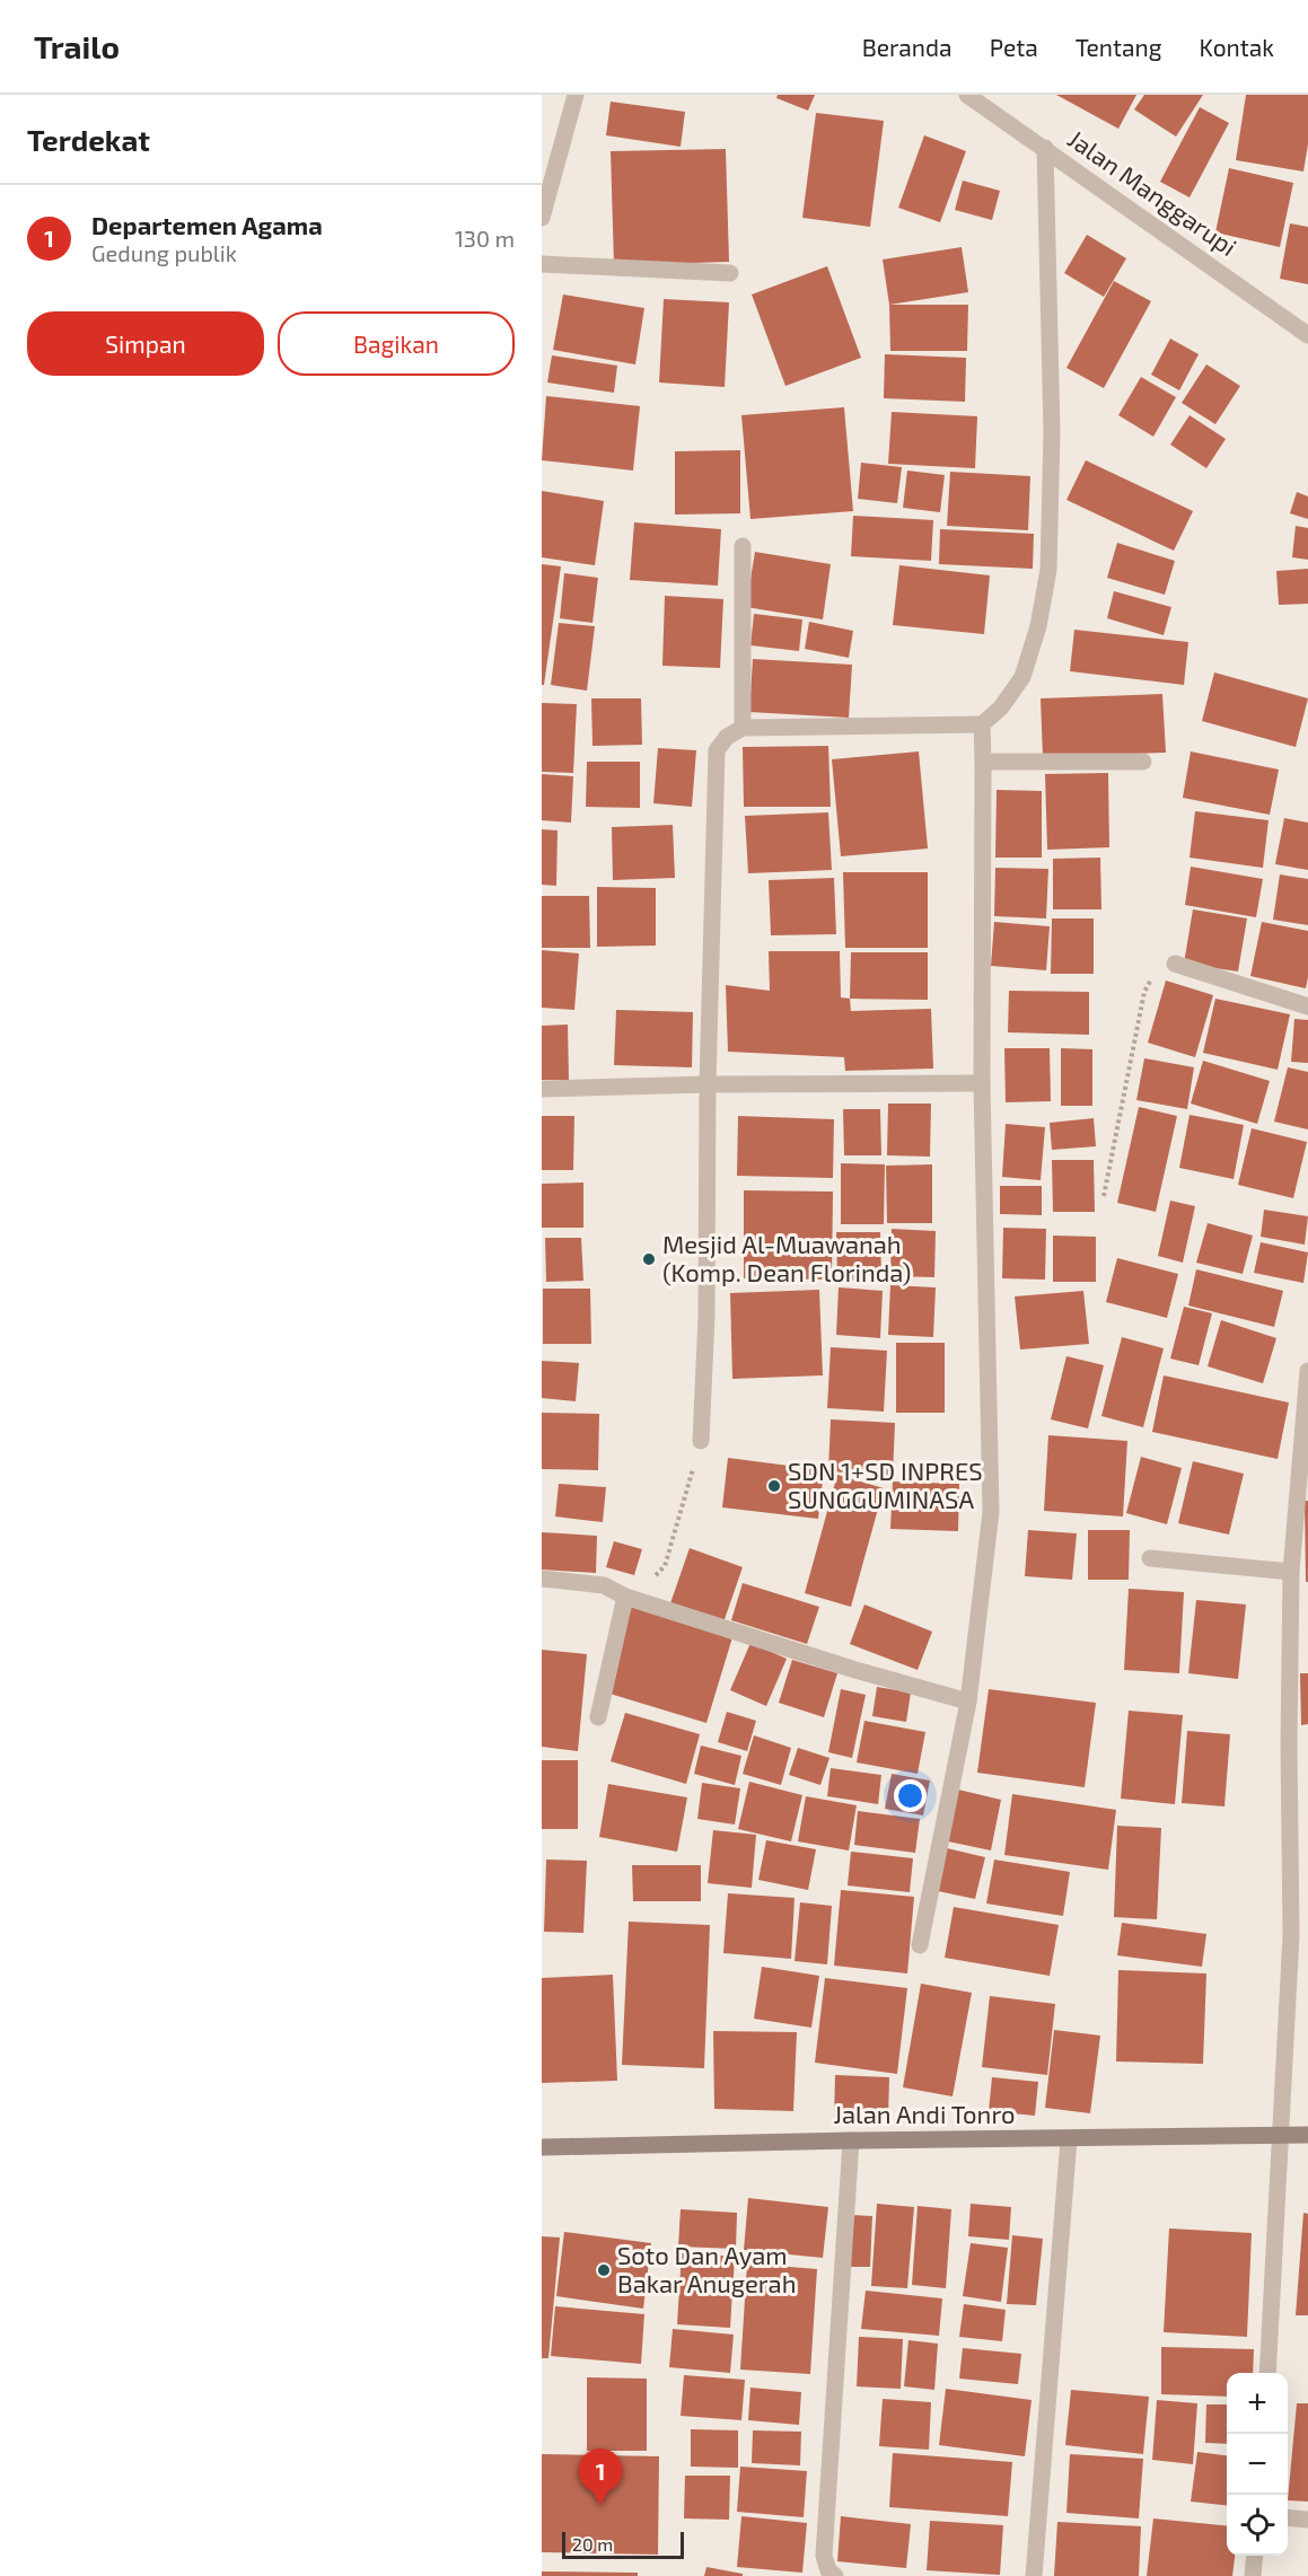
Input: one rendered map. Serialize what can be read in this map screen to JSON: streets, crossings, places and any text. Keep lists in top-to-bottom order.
{
  "streets": {
    "street": ["Jalan Manggarupi", "Jalan Andi Tonro"]
  },
  "places": ["Mesjid Al-Muawanah (Komp. Dean Florinda)", "SDN 1+SD INPRES SUNGGUMINASA", "Soto Dan Ayam Bakar Anugerah"],
  "scale_bar": "20 m",
  "page": {
    "header": "Trailo",
    "nav": [
      "Beranda",
      "Peta",
      "Tentang",
      "Kontak"
    ],
    "heading": "Terdekat",
    "list": [
      {
        "mark": "1",
        "name": "Departemen Agama",
        "note": "Gedung publik",
        "value": "130 m"
      }
    ],
    "buttons": ["Simpan", "Bagikan"],
    "map_buttons": ["+", "−"],
    "pins": "1",
    "scale": "20 m"
  }
}
